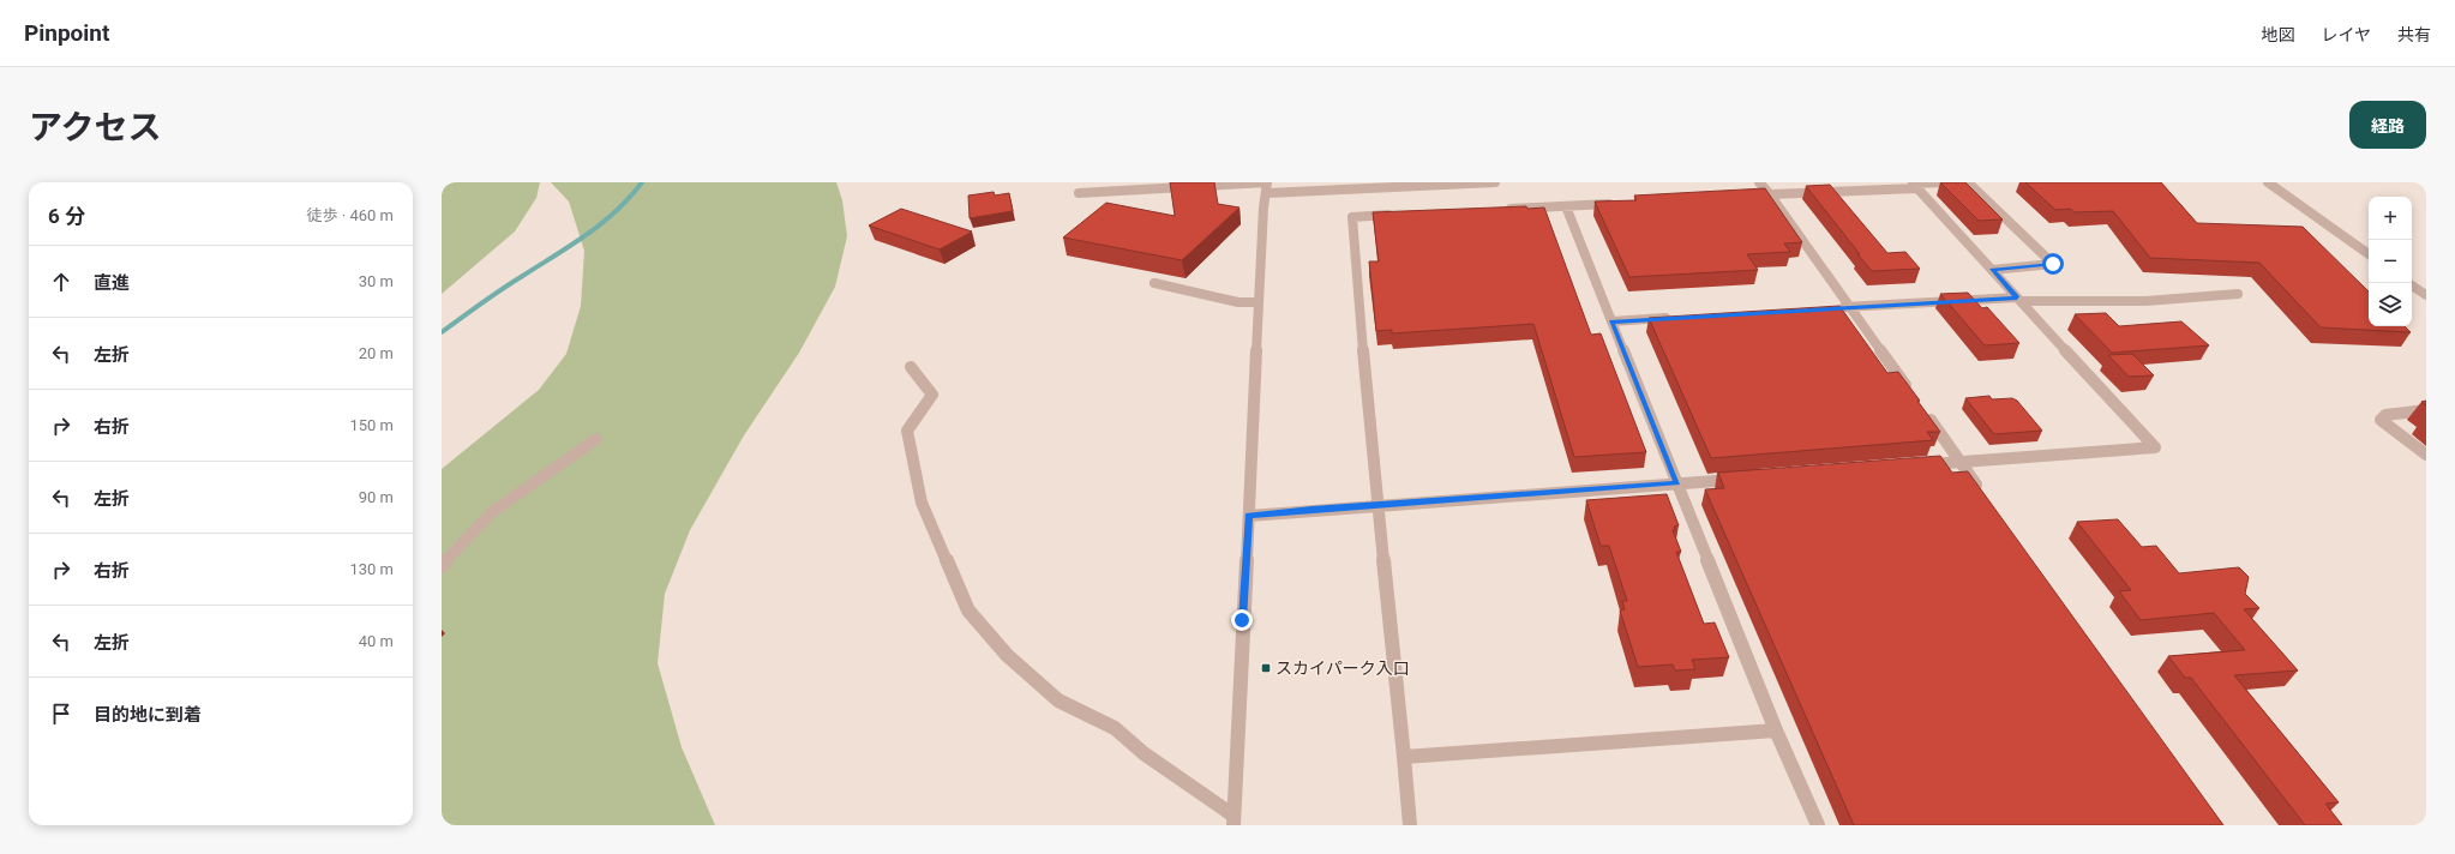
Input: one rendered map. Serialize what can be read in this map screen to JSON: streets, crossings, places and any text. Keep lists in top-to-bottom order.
{
  "places": {
    "transit": ["スカイパーク入口"]
  },
  "page": {
    "header": "Pinpoint",
    "nav": ["地図", "レイヤ", "共有"],
    "title": "アクセス",
    "buttons": "経路",
    "heading": ["6 分", "徒歩 · 460 m"],
    "map_buttons": ["+", "−"],
    "list": [
      ["直進", "30 m"],
      ["左折", "20 m"],
      ["右折", "150 m"],
      ["左折", "90 m"],
      ["右折", "130 m"],
      ["左折", "40 m"],
      "目的地に到着"
    ]
  }
}
